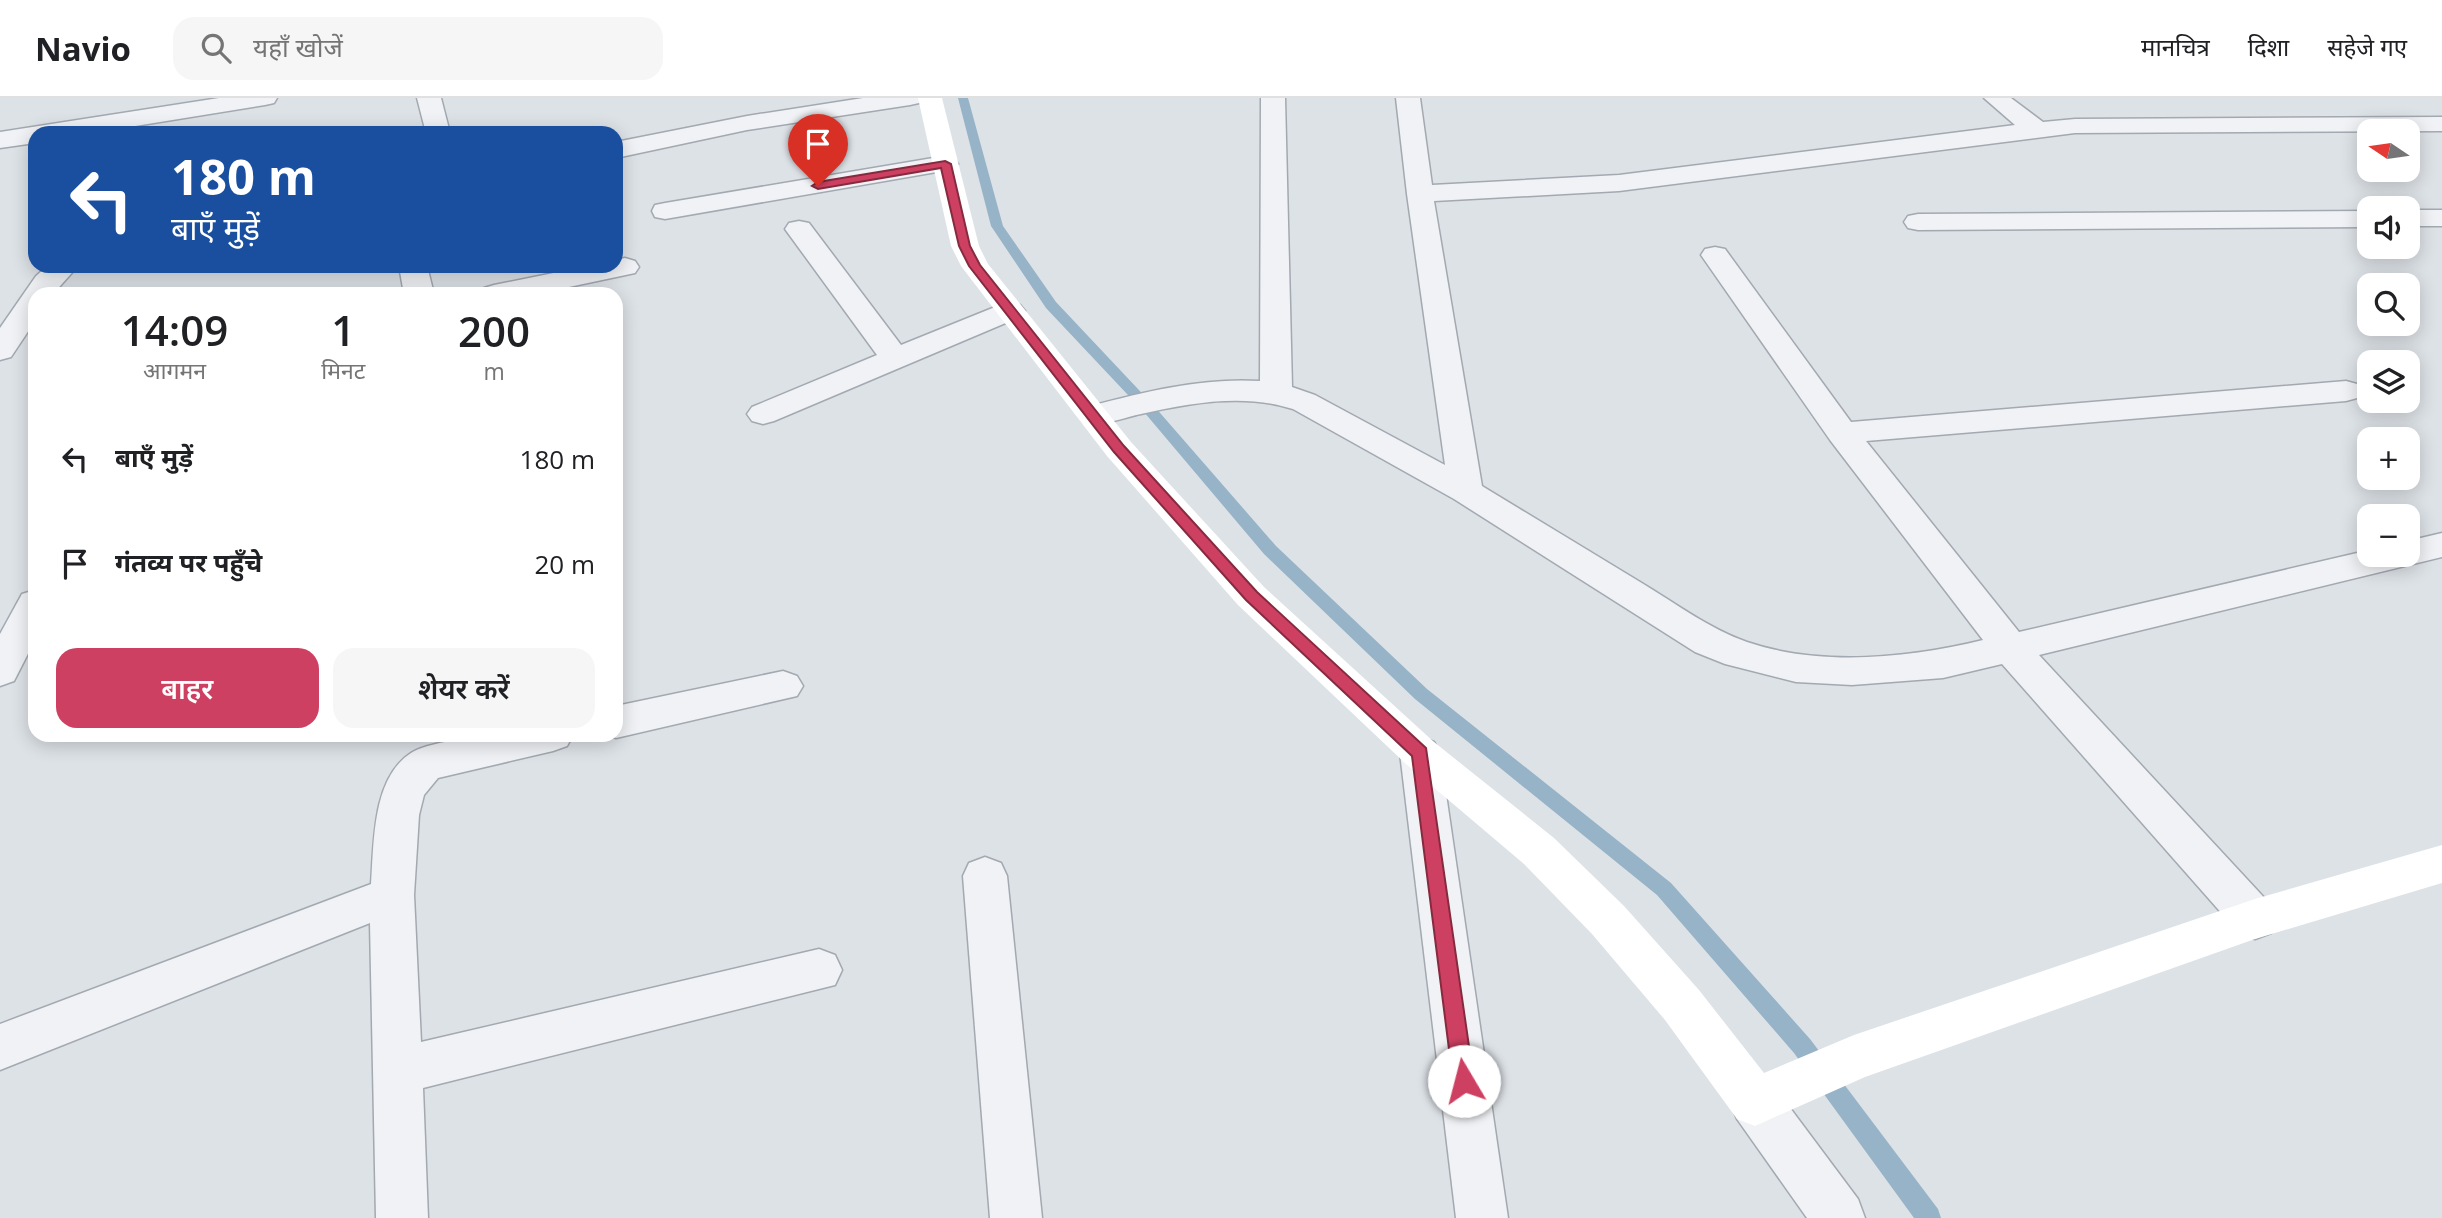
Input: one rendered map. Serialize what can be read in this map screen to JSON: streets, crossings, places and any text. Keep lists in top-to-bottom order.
{
  "north": "left",
  "page": {
    "header": "Navio",
    "search": "यहाँ खोजें",
    "nav": ["मानचित्र", "दिशा", "सहेजे गए"],
    "map_buttons": ["+", "−"],
    "turn": ["180 m", "बाएँ मुड़ें"],
    "eta": [
      "14:09",
      "आगमन",
      "1",
      "मिनट",
      "200",
      "m"
    ],
    "list": [
      {
        "name": "बाएँ मुड़ें",
        "value": "180 m"
      },
      {
        "name": "गंतव्य पर पहुँचे",
        "value": "20 m"
      }
    ],
    "buttons": ["बाहर", "शेयर करें"]
  }
}
